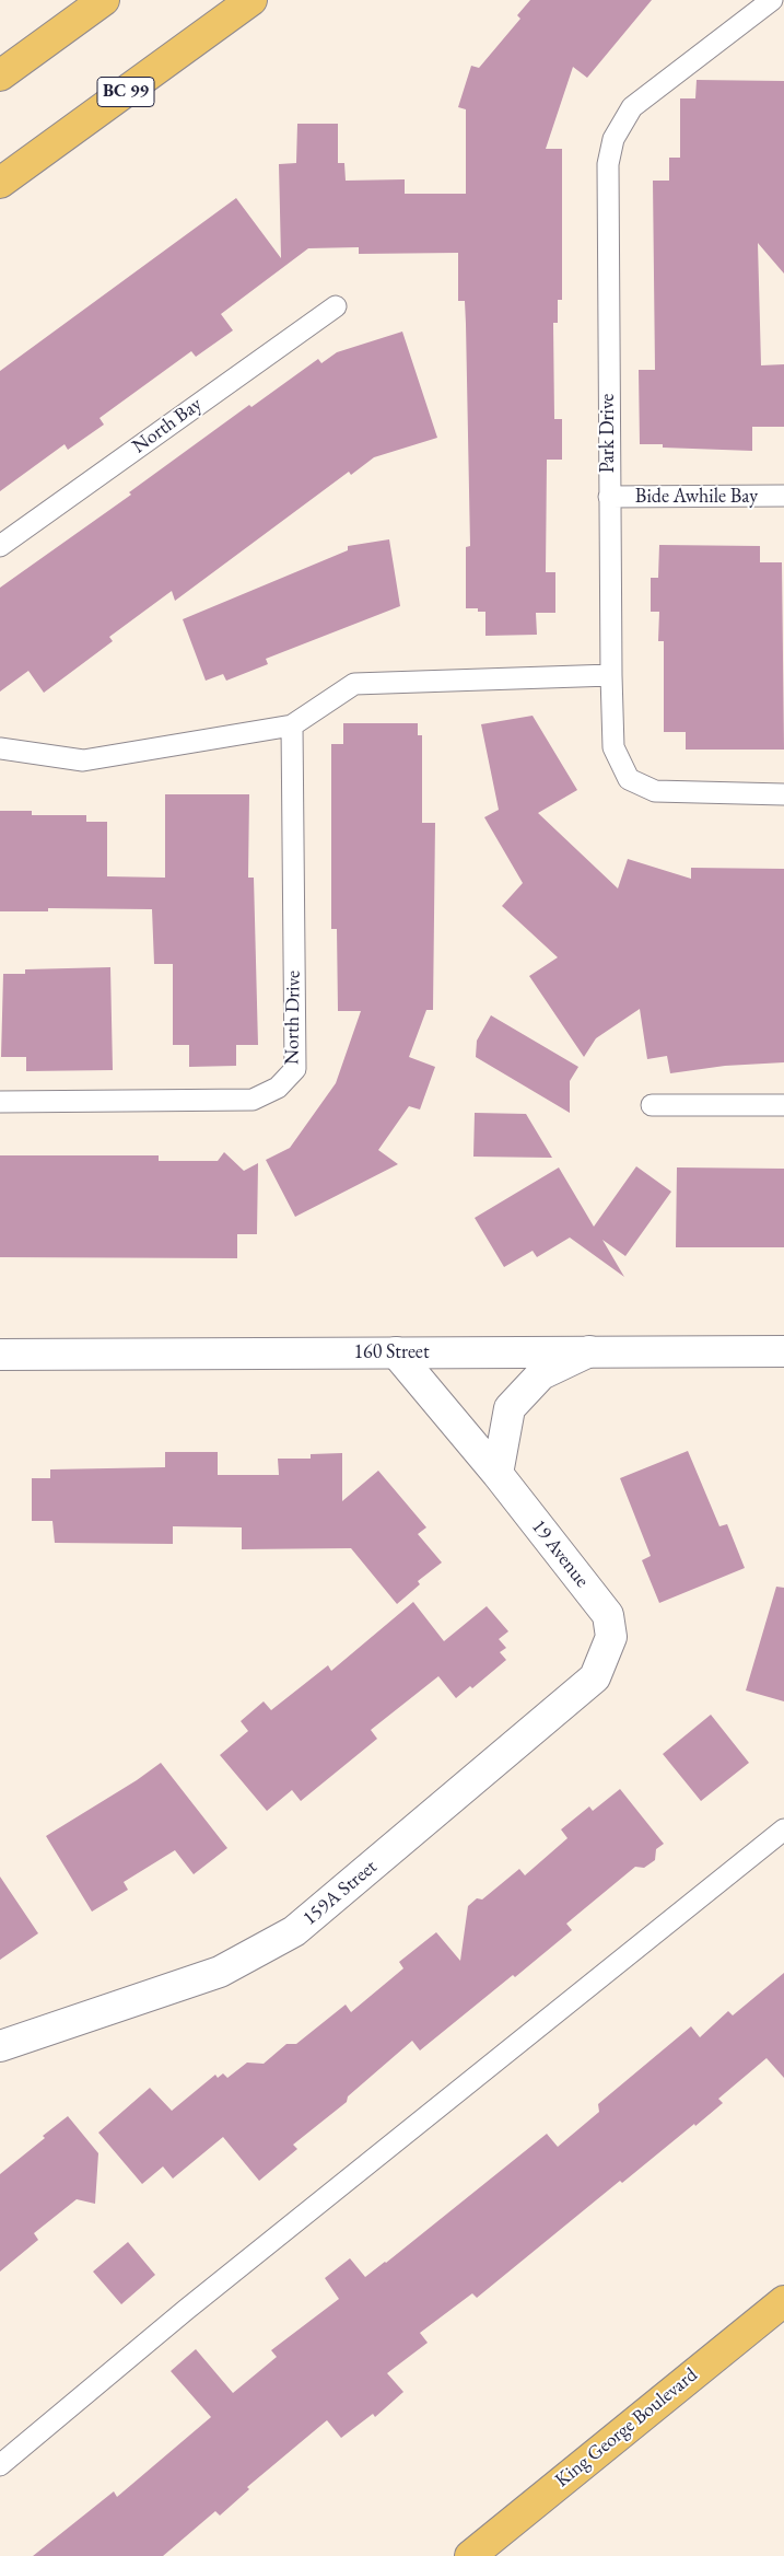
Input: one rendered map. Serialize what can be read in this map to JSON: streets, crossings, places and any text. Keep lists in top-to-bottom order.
{
  "streets": {
    "main road": ["BC 99", "King George Boulevard"],
    "street": ["160 Street", "19 Avenue", "159A Street"],
    "lane": [
      "North Bay",
      "Park Drive",
      "Bide Awhile Bay",
      "North Drive"
    ]
  },
  "crossings": [
    ["Park Drive", "Bide Awhile Bay"],
    ["160 Street", "19 Avenue"],
    ["19 Avenue", "159A Street"]
  ]
}
